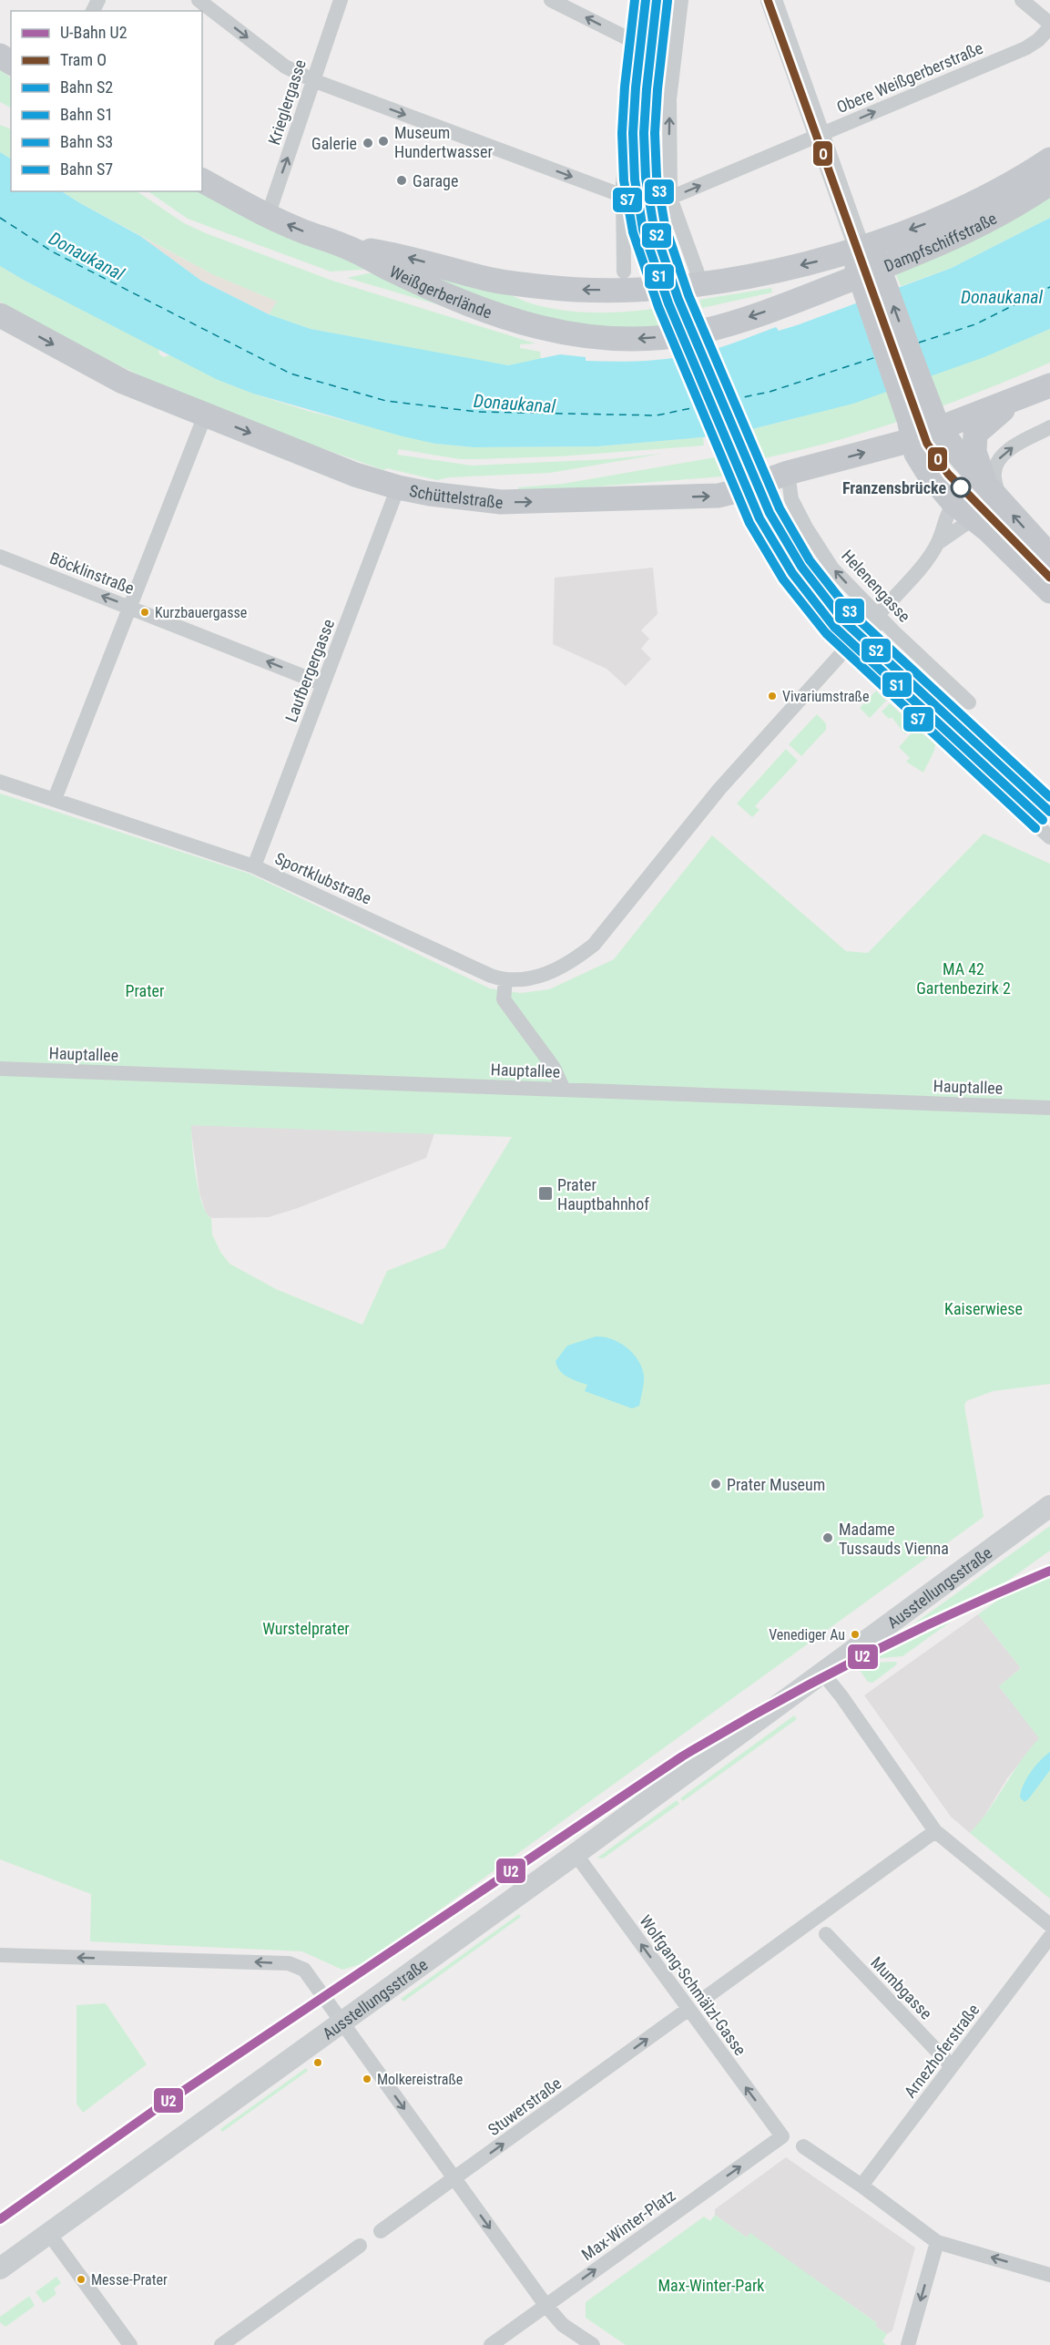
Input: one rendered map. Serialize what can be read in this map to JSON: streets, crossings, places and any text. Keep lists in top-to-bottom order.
{
  "streets": {
    "main road": [
      "Dampfschiffstraße",
      "Weißgerberlände",
      "Schüttelstraße",
      "Ausstellungsstraße"
    ],
    "street": [
      "Obere Weißgerberstraße",
      "Krieglergasse",
      "Böcklinstraße",
      "Helenengasse",
      "Laufbergergasse",
      "Sportklubstraße",
      "Hauptallee",
      "Wolfgang-Schmälzl-Gasse",
      "Mumbgasse",
      "Arnezhoferstraße",
      "Stuwerstraße",
      "Max-Winter-Platz"
    ]
  },
  "crossings": [
    ["Obere Weißgerberstraße", "Krieglergasse"],
    ["Krieglergasse", "Weißgerberlände"],
    ["Dampfschiffstraße", "Weißgerberlände"],
    ["Schüttelstraße", "Helenengasse"],
    ["Schüttelstraße", "Laufbergergasse"],
    ["Böcklinstraße", "Laufbergergasse"],
    ["Laufbergergasse", "Sportklubstraße"],
    ["Ausstellungsstraße", "Wolfgang-Schmälzl-Gasse"],
    ["Wolfgang-Schmälzl-Gasse", "Stuwerstraße"],
    ["Wolfgang-Schmälzl-Gasse", "Max-Winter-Platz"],
    ["Mumbgasse", "Arnezhoferstraße"]
  ],
  "one_way": [
    "Obere Weißgerberstraße",
    "Krieglergasse",
    "Böcklinstraße",
    "Wolfgang-Schmälzl-Gasse",
    "Stuwerstraße",
    "Max-Winter-Platz"
  ],
  "water": ["Donaukanal"],
  "parks": [
    "MA 42 Gartenbezirk 2",
    "Prater",
    "Kaiserwiese",
    "Wurstelprater",
    "Max-Winter-Park"
  ],
  "places": {
    "other": [
      "Museum Hundertwasser",
      "Galerie",
      "Garage",
      "Franzensbrücke",
      "Kurzbauergasse",
      "Vivariumstraße",
      "Prater Museum",
      "Madame Tussauds Vienna",
      "Venediger Au",
      "Molkereistraße",
      "Messe-Prater"
    ],
    "transit": ["Prater Hauptbahnhof"]
  },
  "lines": [
    "tram line O",
    "rail line S2",
    "rail line S1",
    "rail line S7",
    "rail line S3",
    "metro line U2"
  ],
  "legend": [
    "U-Bahn U2",
    "Tram O",
    "Bahn S2",
    "Bahn S1",
    "Bahn S3",
    "Bahn S7"
  ]
}
